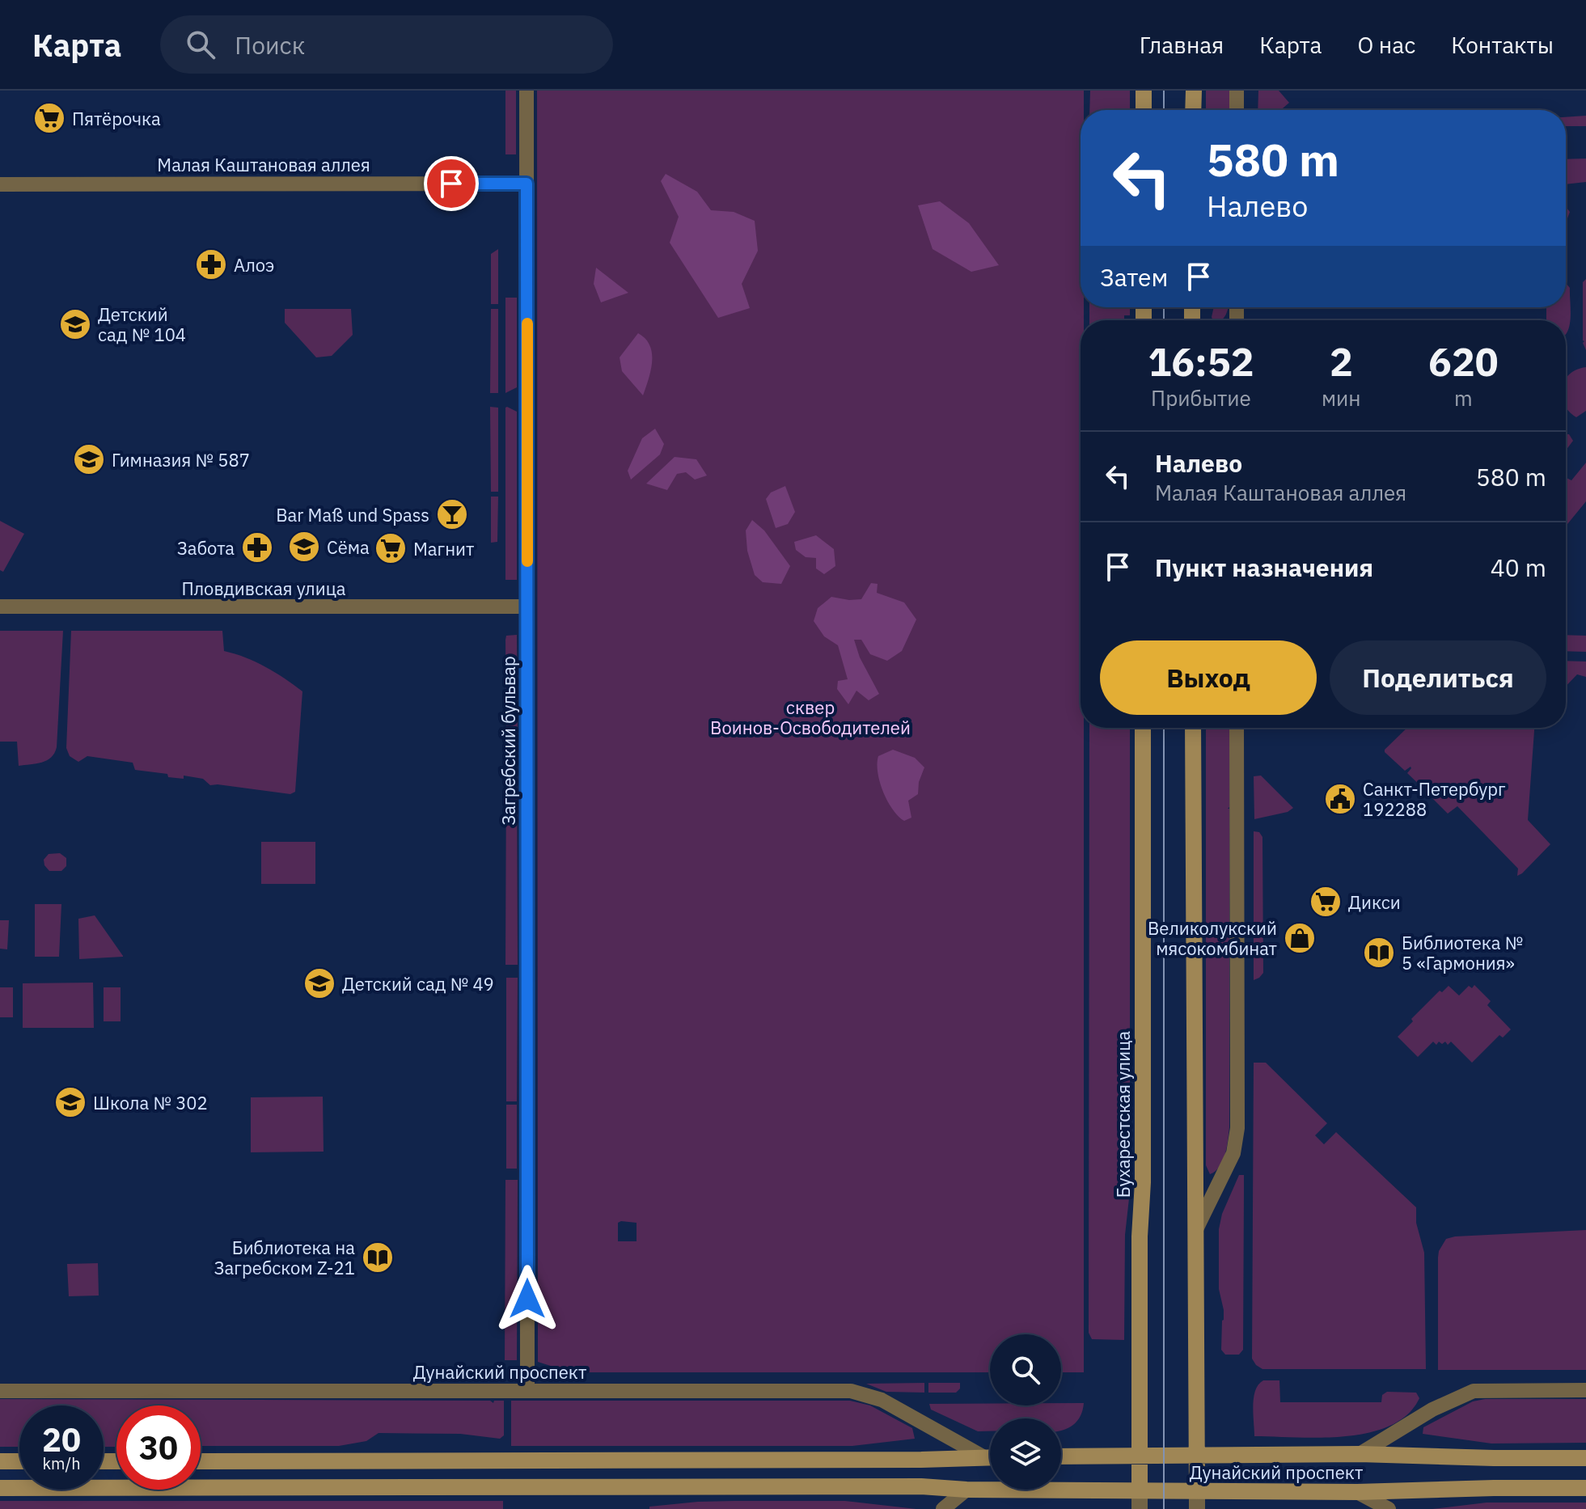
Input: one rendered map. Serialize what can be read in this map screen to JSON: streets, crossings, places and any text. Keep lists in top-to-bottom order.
{
  "streets": {
    "main road": ["Бухарестская улица", "Дунайский проспект"],
    "street": ["Малая Каштановая аллея", "Пловдивская улица", "Загребский бульвар"]
  },
  "crossings": [
    ["Малая Каштановая аллея", "Загребский бульвар"],
    ["Пловдивская улица", "Загребский бульвар"],
    ["Загребский бульвар", "Дунайский проспект"],
    ["Бухарестская улица", "Дунайский проспект"]
  ],
  "parks": ["сквер Воинов-Освободителей"],
  "places": {
    "supermarket": ["Пятёрочка", "Магнит", "Дикси"],
    "pharmacy": ["Алоэ", "Забота"],
    "school or university": [
      "Детский сад № 104",
      "Гимназия № 587",
      "Сёма",
      "Детский сад № 49",
      "Школа № 302"
    ],
    "bar": ["Bar Maß und Spass"],
    "public building": ["Санкт-Петербург 192288"],
    "shop": ["Великолукский мясокомбинат"],
    "library": ["Библиотека № 5 «Гармония»", "Библиотека на Загребском Z-21"]
  },
  "page": {
    "header": "Карта",
    "search": "Поиск",
    "nav": [
      "Главная",
      "Карта",
      "О нас",
      "Контакты"
    ],
    "turn": ["580 m", "Налево"],
    "then": "Затем",
    "eta": [
      "16:52",
      "Прибытие",
      "2",
      "мин",
      "620",
      "m"
    ],
    "list": [
      {
        "name": "Налево",
        "note": "Малая Каштановая аллея",
        "value": "580 m"
      },
      {
        "name": "Пункт назначения",
        "value": "40 m"
      }
    ],
    "buttons": ["Выход", "Поделиться"],
    "speed": "20 km/h",
    "limit": "30"
  }
}
